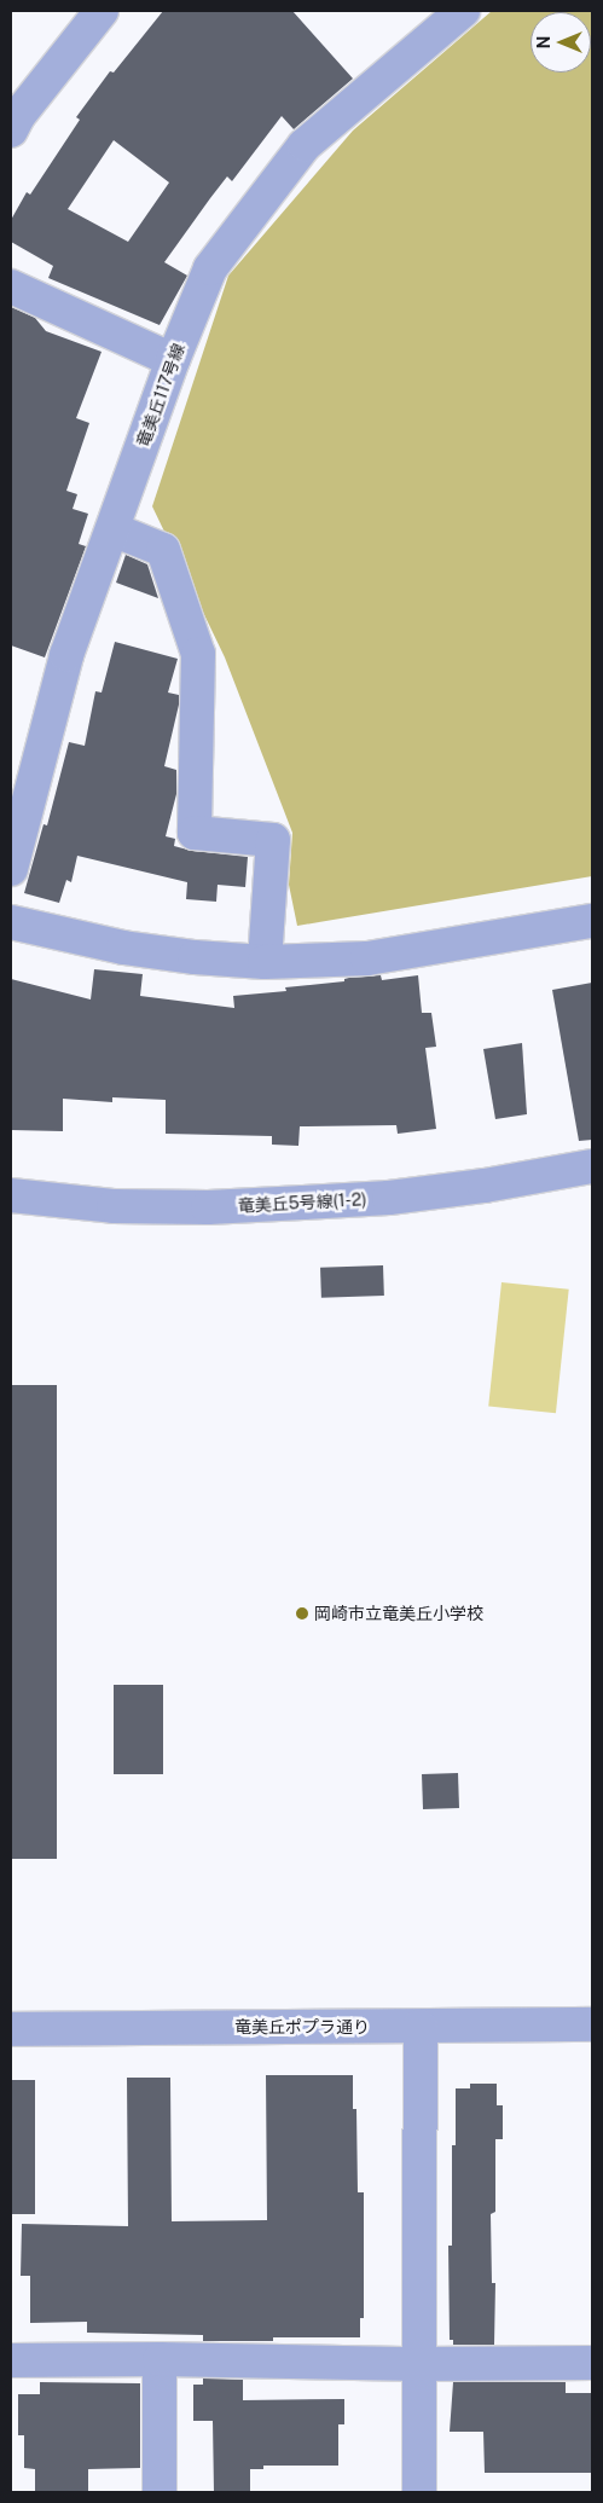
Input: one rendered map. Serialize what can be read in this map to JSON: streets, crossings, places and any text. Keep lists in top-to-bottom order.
{
  "streets": {
    "street": ["竜美丘117号線", "竜美丘5号線(1-2)", "竜美丘ポプラ通り"]
  },
  "places": ["岡崎市立竜美丘小学校"],
  "north": "left"
}
